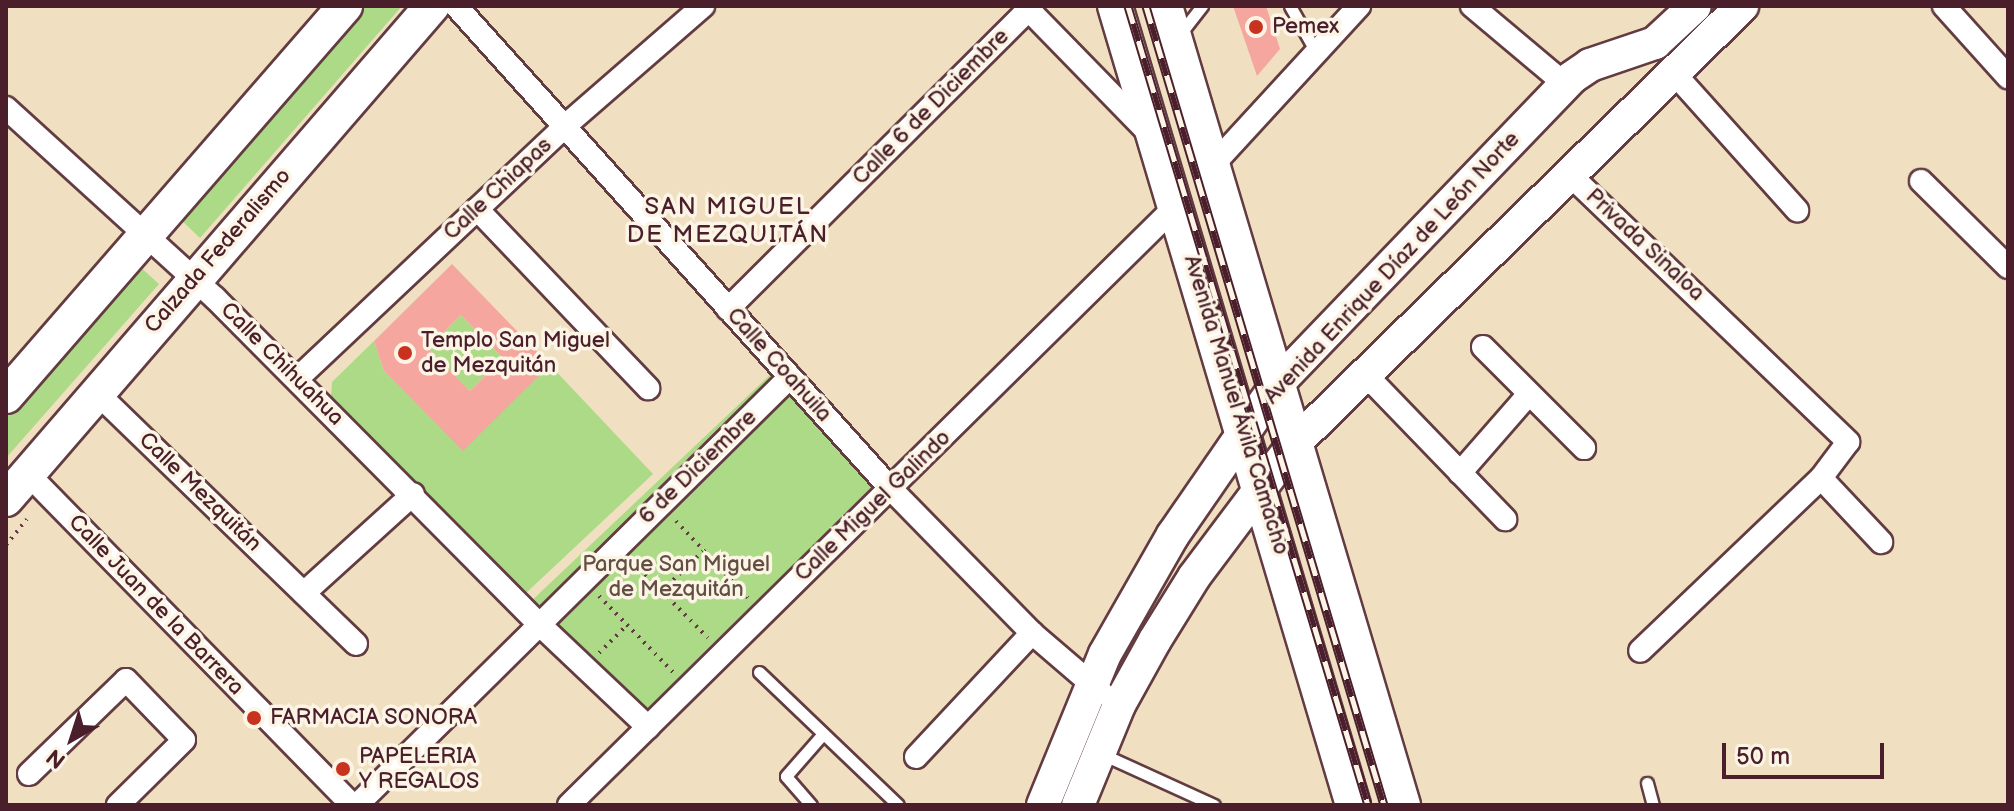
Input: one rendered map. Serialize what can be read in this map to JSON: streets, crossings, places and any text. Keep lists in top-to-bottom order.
{
  "streets": {
    "main road": ["Calzada Federalismo", "Avenida Enrique Díaz de León Norte", "Avenida Manuel Ávila Camacho"],
    "street": [
      "Calle 6 de Diciembre",
      "Calle Chiapas",
      "Privada Sinaloa",
      "Calle Chihuahua",
      "Calle Coahuila",
      "6 de Diciembre",
      "Calle Mezquitán",
      "Calle Miguel Galindo",
      "Calle Juan de la Barrera"
    ]
  },
  "crossings": [
    ["Calle 6 de Diciembre", "Calle Coahuila"],
    ["Calle Chiapas", "Calle Chihuahua"],
    ["Calle Chiapas", "Calle Coahuila"],
    ["Calzada Federalismo", "Calle Chihuahua"],
    ["Calzada Federalismo", "Calle Mezquitán"],
    ["Calzada Federalismo", "Calle Juan de la Barrera"],
    ["Avenida Enrique Díaz de León Norte", "Calle Coahuila"],
    ["Avenida Enrique Díaz de León Norte", "Avenida Manuel Ávila Camacho"],
    ["Calle Chihuahua", "6 de Diciembre"],
    ["Calle Chihuahua", "Calle Miguel Galindo"],
    ["Calle Coahuila", "6 de Diciembre"],
    ["Calle Coahuila", "Calle Miguel Galindo"],
    ["Avenida Manuel Ávila Camacho", "Calle Miguel Galindo"]
  ],
  "districts": ["SAN MIGUEL DE MEZQUITÁN"],
  "parks": ["Parque San Miguel de Mezquitán"],
  "places": [
    "Pemex",
    "Templo San Miguel de Mezquitán",
    "FARMACIA SONORA",
    "PAPELERIA Y REGALOS"
  ],
  "scale_bar": "50 m",
  "north": "bottom left"
}
